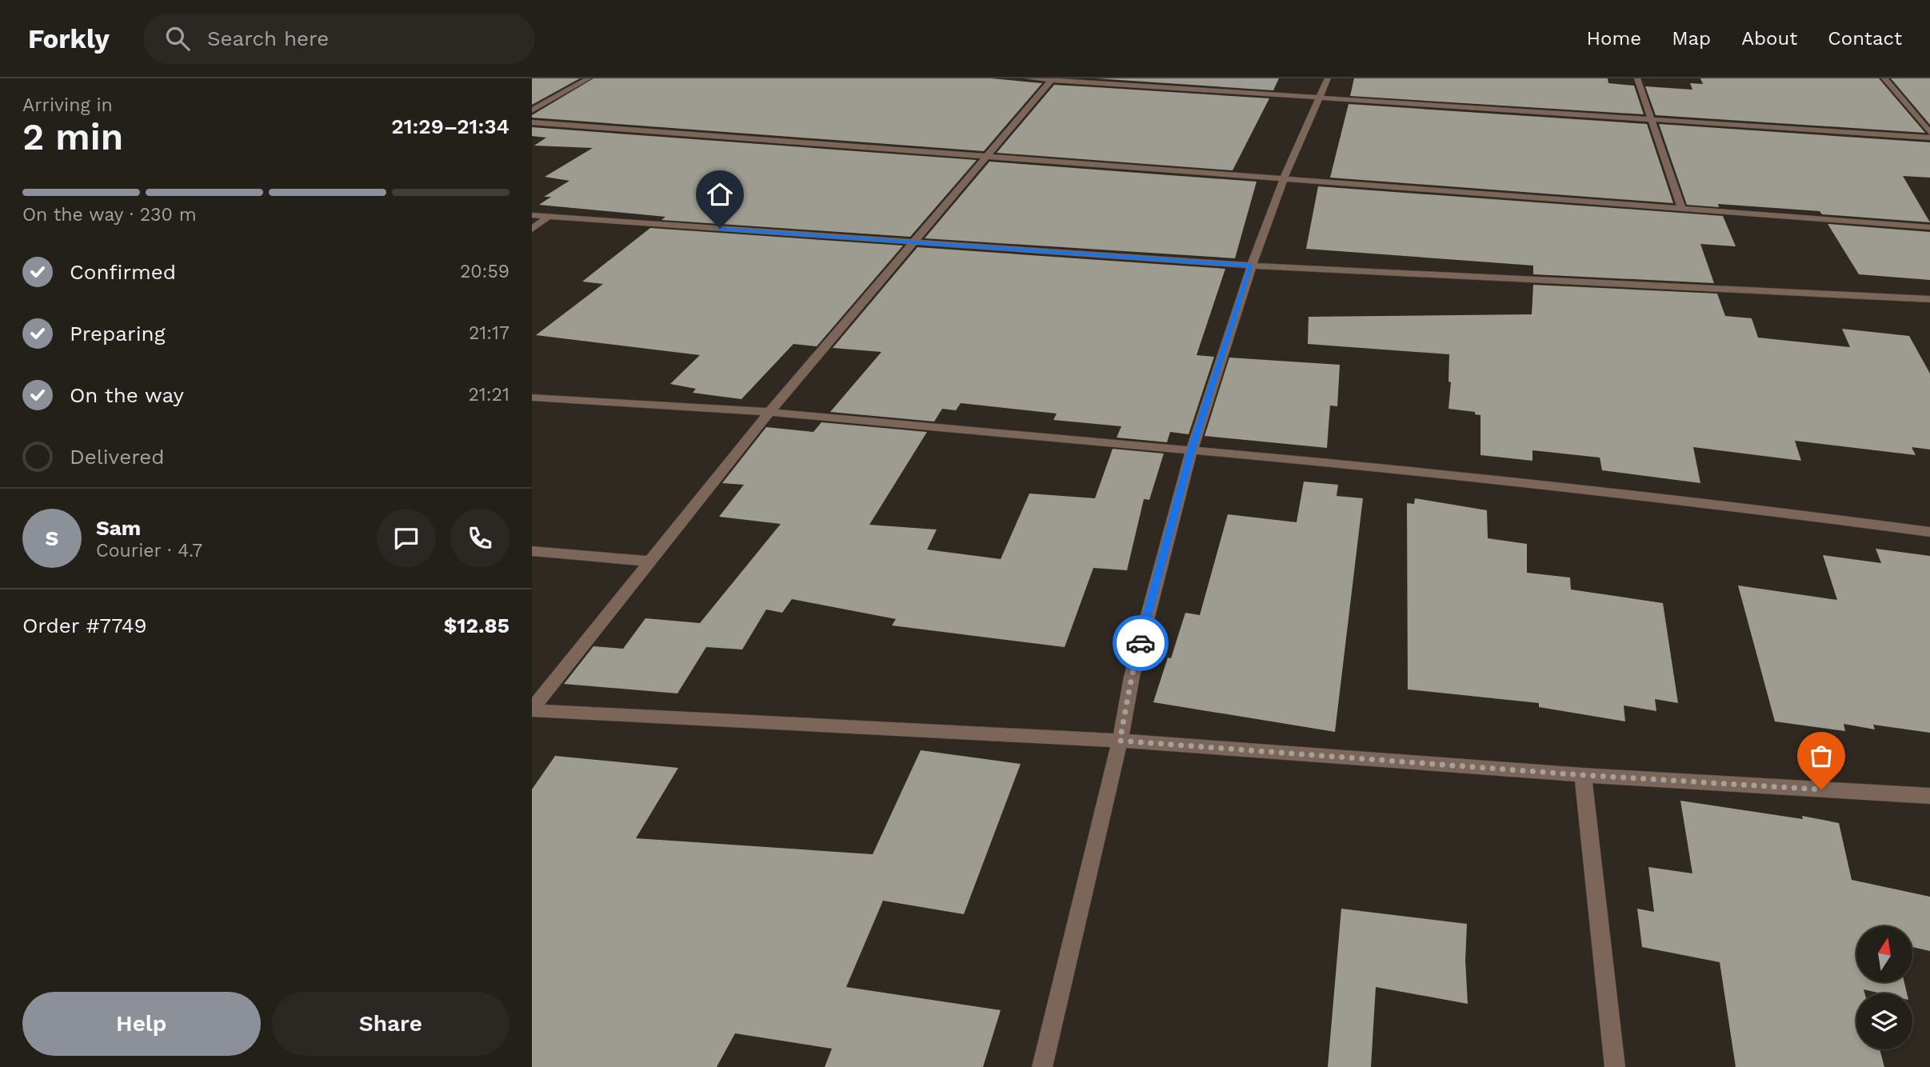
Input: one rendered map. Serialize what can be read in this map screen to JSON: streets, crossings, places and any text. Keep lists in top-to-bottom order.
{
  "north": "top",
  "page": {
    "header": "Forkly",
    "search": "Search here",
    "nav": [
      "Home",
      "Map",
      "About",
      "Contact"
    ],
    "heading": ["2 min", "Arriving in", "21:29–21:34"],
    "panel": [
      "Sam",
      "Courier · 4.7",
      "Order #7749",
      "$12.85"
    ],
    "bar": "On the way · 230 m",
    "list": [
      ["Confirmed", "20:59"],
      ["Preparing", "21:17"],
      ["On the way", "21:21"],
      "Delivered"
    ],
    "round": "S",
    "buttons": ["Help", "Share"]
  }
}
